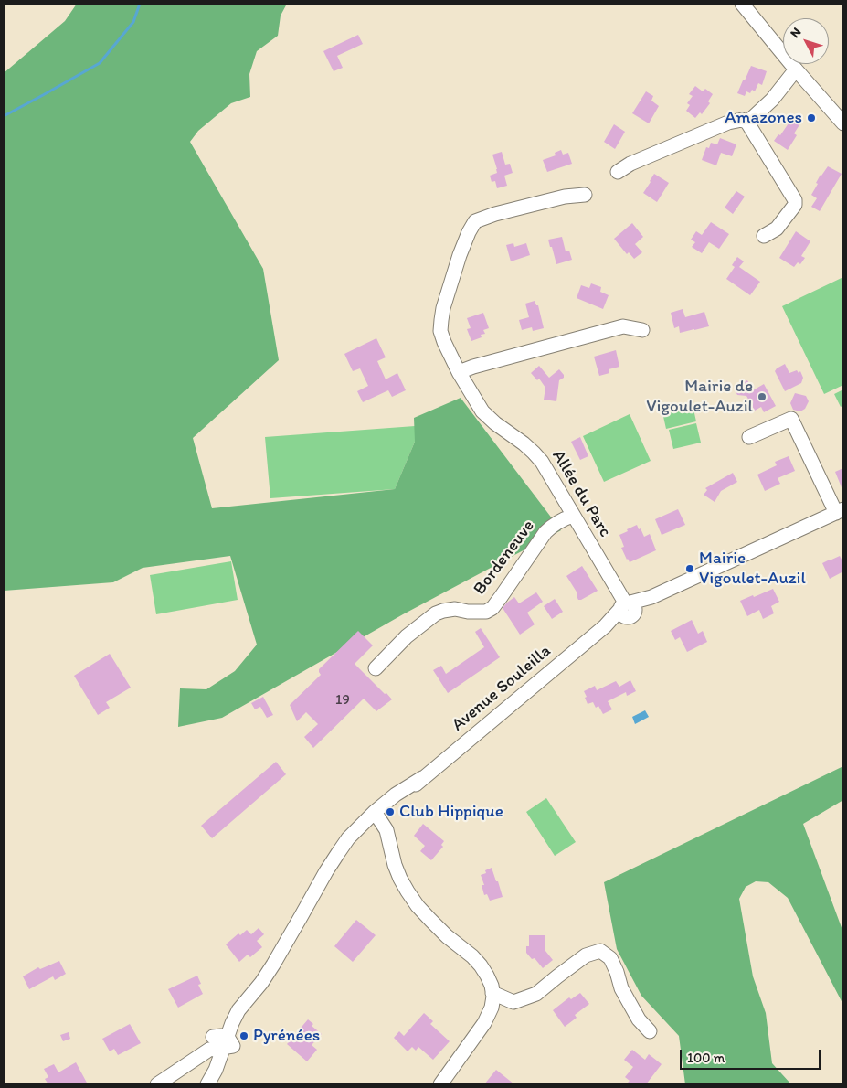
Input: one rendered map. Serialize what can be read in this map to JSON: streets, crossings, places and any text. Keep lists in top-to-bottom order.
{
  "streets": {
    "street": ["Allée du Parc", "Bordeneuve", "Avenue Souleilla"]
  },
  "crossings": [
    ["Allée du Parc", "Bordeneuve"],
    ["Allée du Parc", "Avenue Souleilla"]
  ],
  "places": [
    "Amazones",
    "Mairie de Vigoulet-Auzil",
    "Mairie Vigoulet-Auzil",
    "Club Hippique",
    "Pyrénées"
  ],
  "house_numbers": ["19"],
  "scale_bar": "100 m",
  "north": "top left"
}
